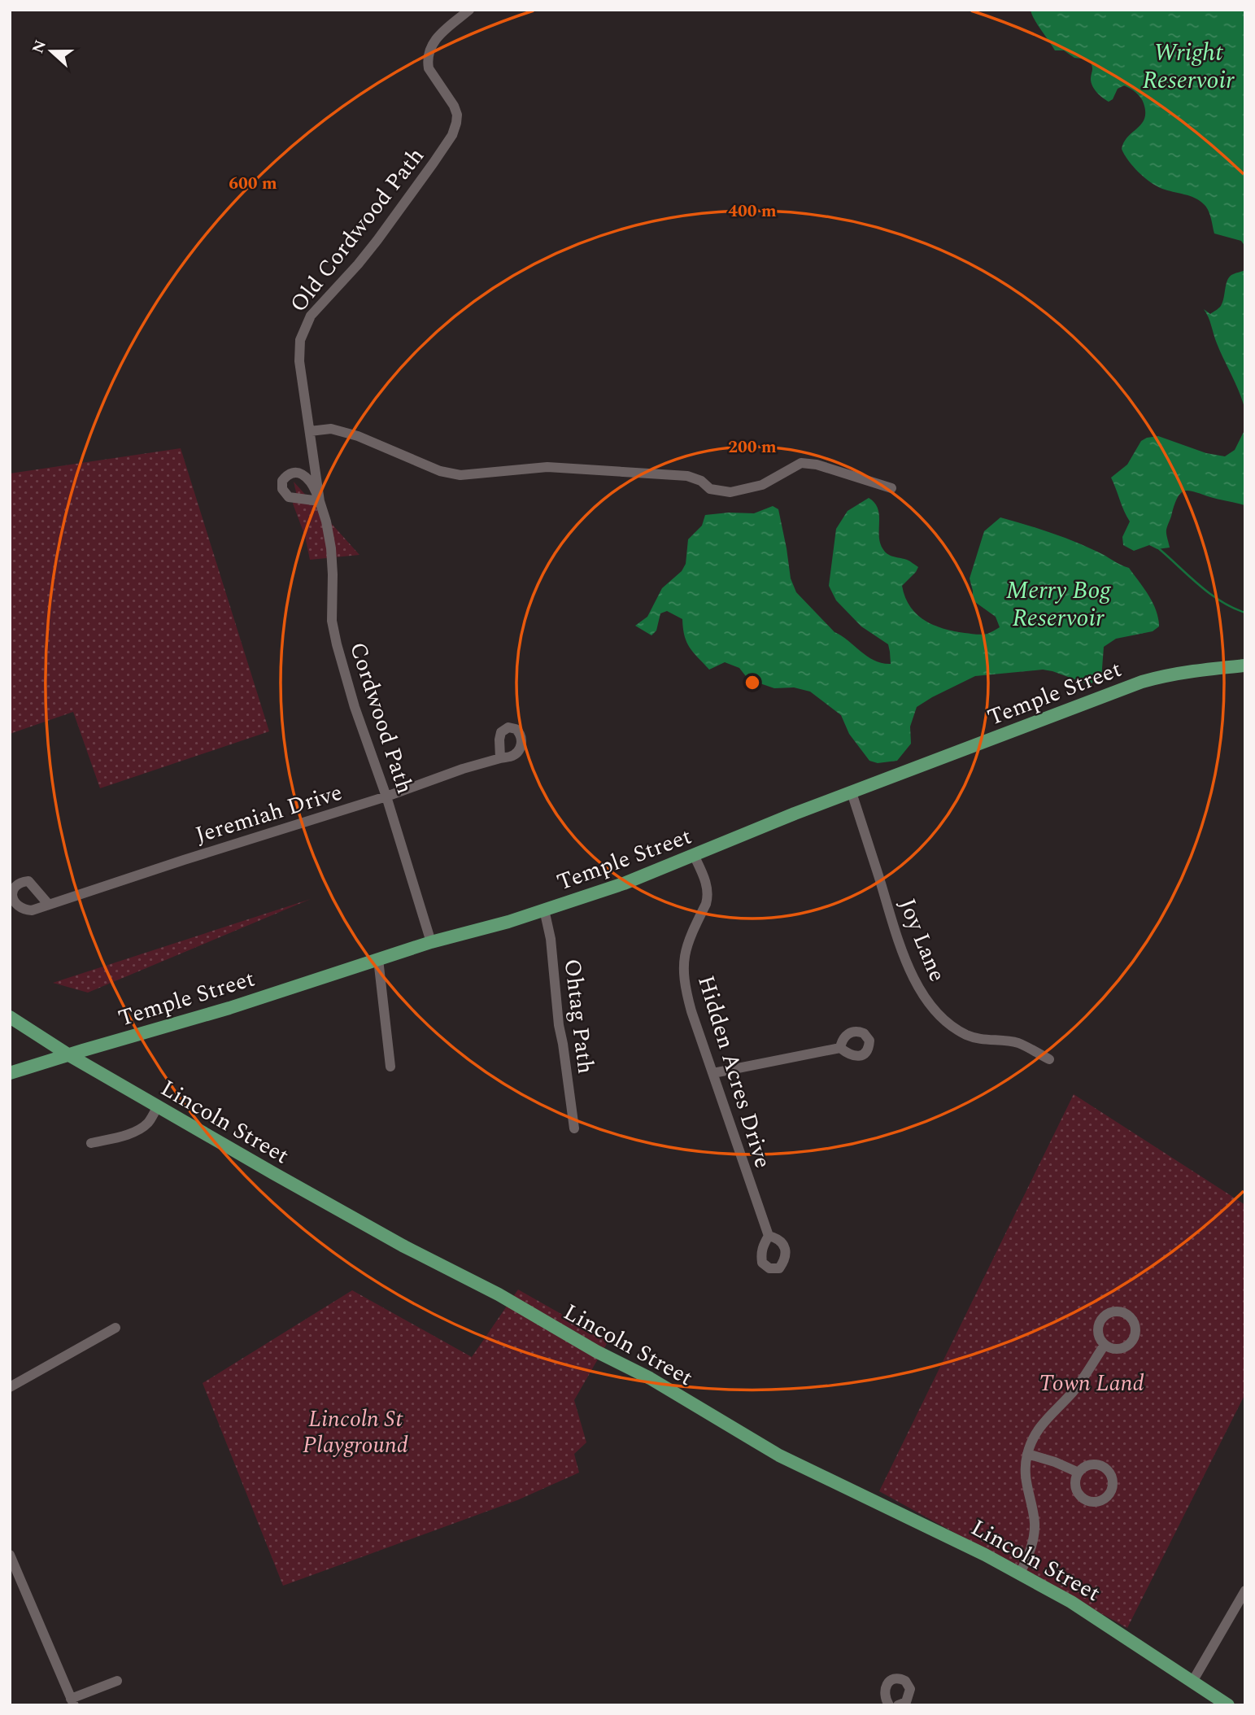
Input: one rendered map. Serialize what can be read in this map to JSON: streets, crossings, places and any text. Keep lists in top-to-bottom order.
{
  "streets": {
    "main road": ["Temple Street", "Lincoln Street"],
    "street": [
      "Old Cordwood Path",
      "Cordwood Path",
      "Jeremiah Drive",
      "Joy Lane",
      "Ohtag Path",
      "Hidden Acres Drive"
    ]
  },
  "crossings": [
    ["Old Cordwood Path", "Cordwood Path"],
    ["Temple Street", "Cordwood Path"],
    ["Temple Street", "Joy Lane"],
    ["Temple Street", "Ohtag Path"],
    ["Temple Street", "Hidden Acres Drive"],
    ["Temple Street", "Lincoln Street"],
    ["Cordwood Path", "Jeremiah Drive"]
  ],
  "water": ["Wright Reservoir", "Merry Bog Reservoir"],
  "parks": ["Town Land", "Lincoln St Playground"],
  "north": "left",
  "rings": ["600 m", "400 m", "200 m"]
}
